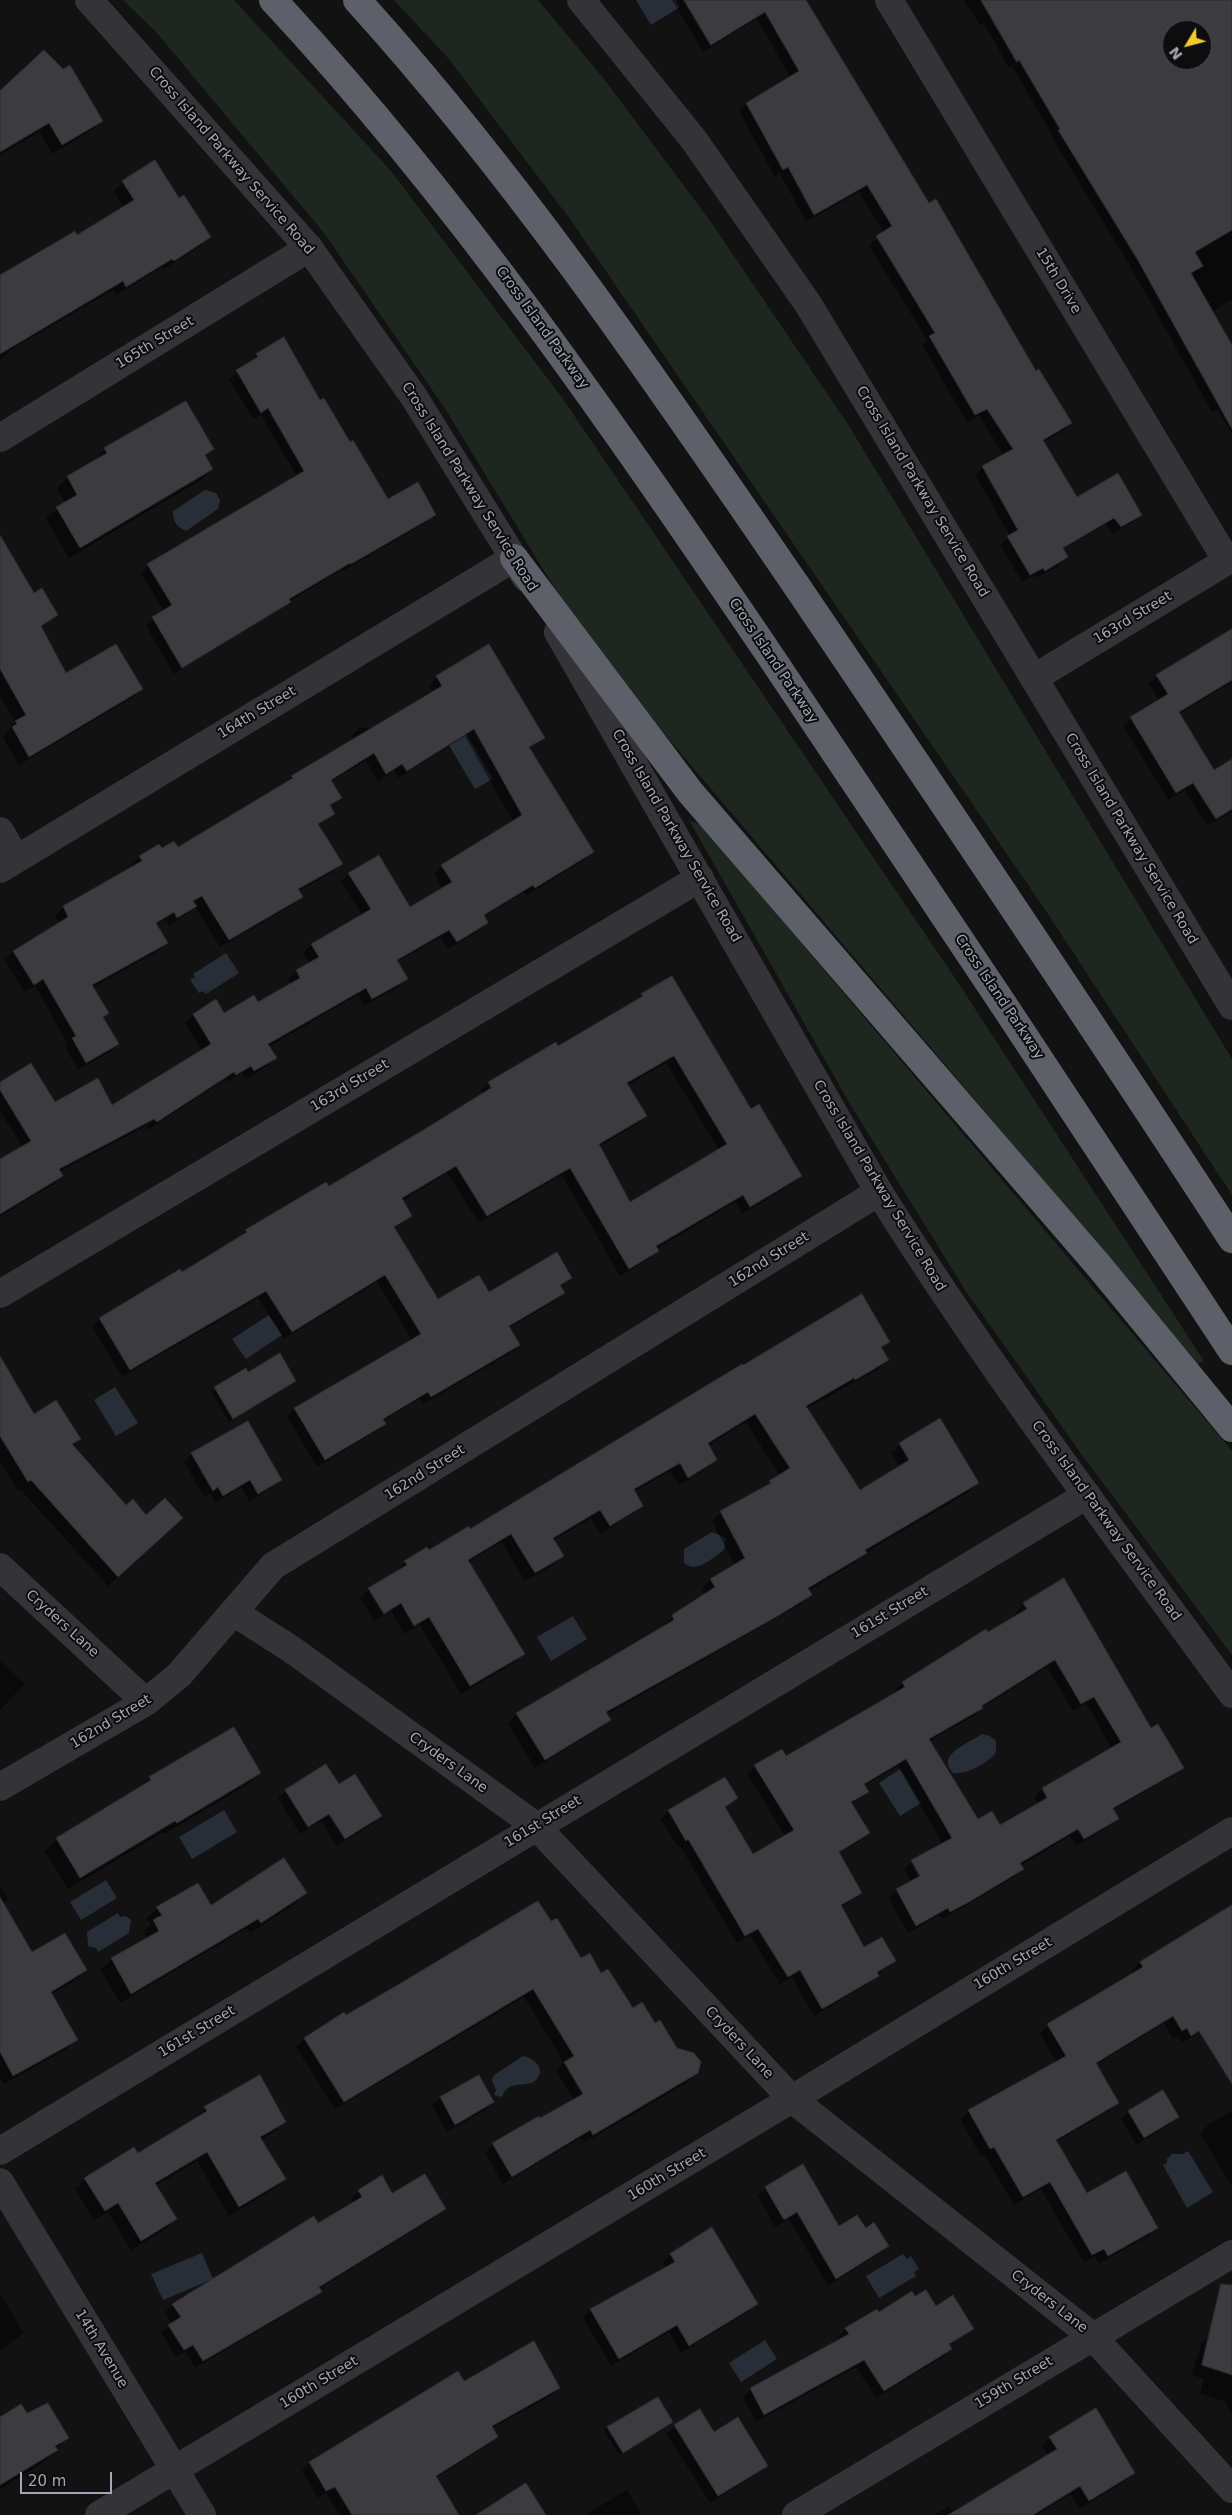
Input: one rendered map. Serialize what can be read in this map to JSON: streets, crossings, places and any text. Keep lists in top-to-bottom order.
{
  "streets": {
    "highway": ["Cross Island Parkway"],
    "street": [
      "Cross Island Parkway Service Road",
      "15th Drive",
      "165th Street",
      "163rd Street",
      "164th Street",
      "162nd Street",
      "161st Street",
      "Cryders Lane",
      "160th Street",
      "14th Avenue",
      "159th Street"
    ]
  },
  "crossings": [
    ["Cross Island Parkway Service Road", "165th Street"],
    ["Cross Island Parkway Service Road", "163rd Street"],
    ["Cross Island Parkway Service Road", "164th Street"],
    ["Cross Island Parkway Service Road", "162nd Street"],
    ["Cross Island Parkway Service Road", "161st Street"],
    ["15th Drive", "163rd Street"],
    ["162nd Street", "Cryders Lane"],
    ["161st Street", "Cryders Lane"],
    ["Cryders Lane", "160th Street"],
    ["Cryders Lane", "159th Street"],
    ["160th Street", "14th Avenue"]
  ],
  "scale_bar": "20 m",
  "north": "bottom left"
}
